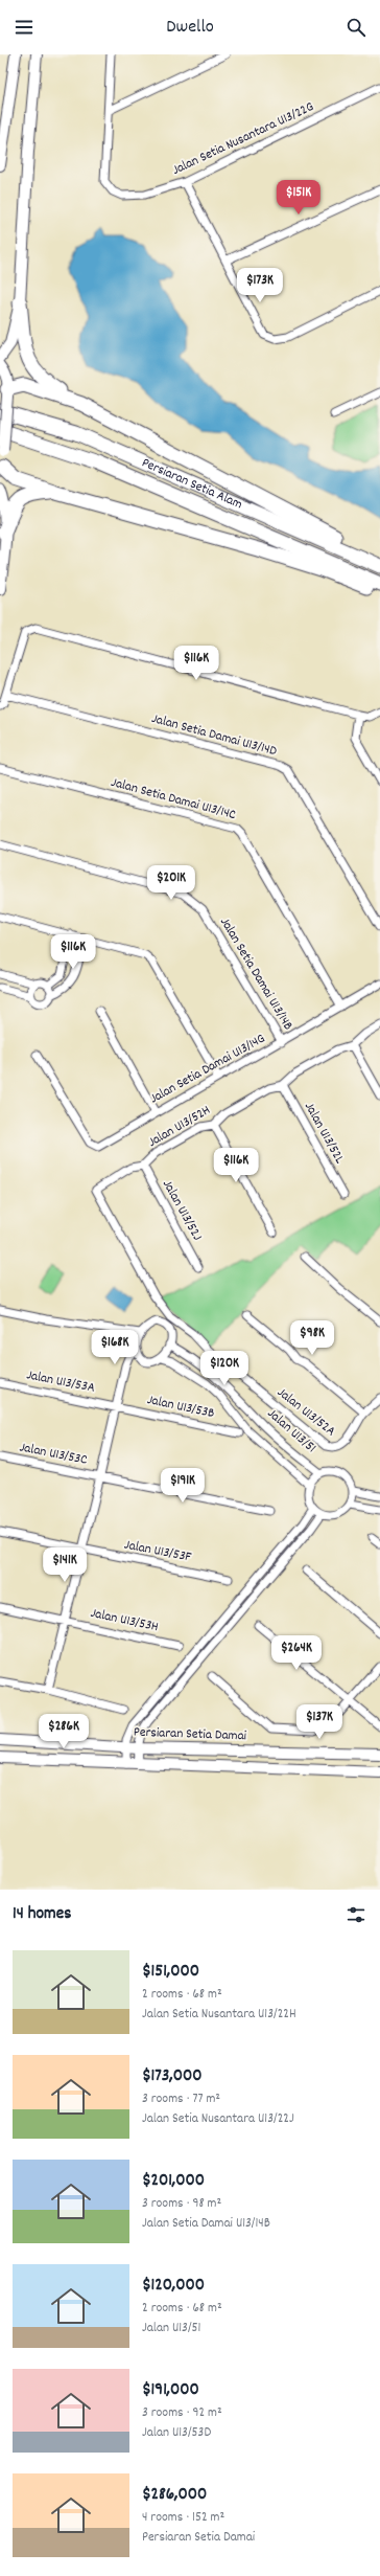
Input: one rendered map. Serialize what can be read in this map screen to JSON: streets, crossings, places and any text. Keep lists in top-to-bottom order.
{
  "streets": {
    "highway": ["Persiaran Setia Alam"],
    "street": [
      "Jalan Setia Nusantara U13/22G",
      "Jalan Setia Damai U13/14D",
      "Jalan Setia Damai U13/14C",
      "Jalan Setia Damai U13/14B",
      "Jalan Setia Damai U13/14G",
      "Jalan U13/52H",
      "Jalan U13/52L",
      "Jalan U13/52J",
      "Jalan U13/53A",
      "Jalan U13/53B",
      "Jalan U13/52A",
      "Jalan U13/51",
      "Jalan U13/53C",
      "Jalan U13/53F",
      "Jalan U13/53H",
      "Persiaran Setia Damai"
    ]
  },
  "crossings": [
    ["Jalan Setia Damai U13/14C", "Jalan Setia Damai U13/14G"],
    ["Jalan Setia Damai U13/14B", "Jalan Setia Damai U13/14G"],
    ["Jalan U13/52H", "Jalan U13/52L"],
    ["Jalan U13/52H", "Jalan U13/52J"],
    ["Jalan U13/52H", "Jalan U13/52A"],
    ["Jalan U13/53A", "Jalan U13/53B"]
  ],
  "page": {
    "header": "Dwello",
    "price": [
      "$151K",
      "$173K",
      "$116K",
      "$201K",
      "$116K",
      "$116K",
      "$98K",
      "$168K",
      "$120K",
      "$191K",
      "$141K",
      "$264K",
      "$137K",
      "$286K"
    ],
    "heading": "14 homes",
    "list": [
      {
        "name": "$151,000",
        "note": "2 rooms · 68 m² · Jalan Setia Nusantara U13/22H"
      },
      {
        "name": "$173,000",
        "note": "3 rooms · 77 m² · Jalan Setia Nusantara U13/22J"
      },
      {
        "name": "$201,000",
        "note": "3 rooms · 98 m² · Jalan Setia Damai U13/14B"
      },
      {
        "name": "$120,000",
        "note": "2 rooms · 68 m² · Jalan U13/51"
      },
      {
        "name": "$191,000",
        "note": "3 rooms · 92 m² · Jalan U13/53D"
      },
      {
        "name": "$286,000",
        "note": "4 rooms · 152 m² · Persiaran Setia Damai"
      }
    ]
  }
}
